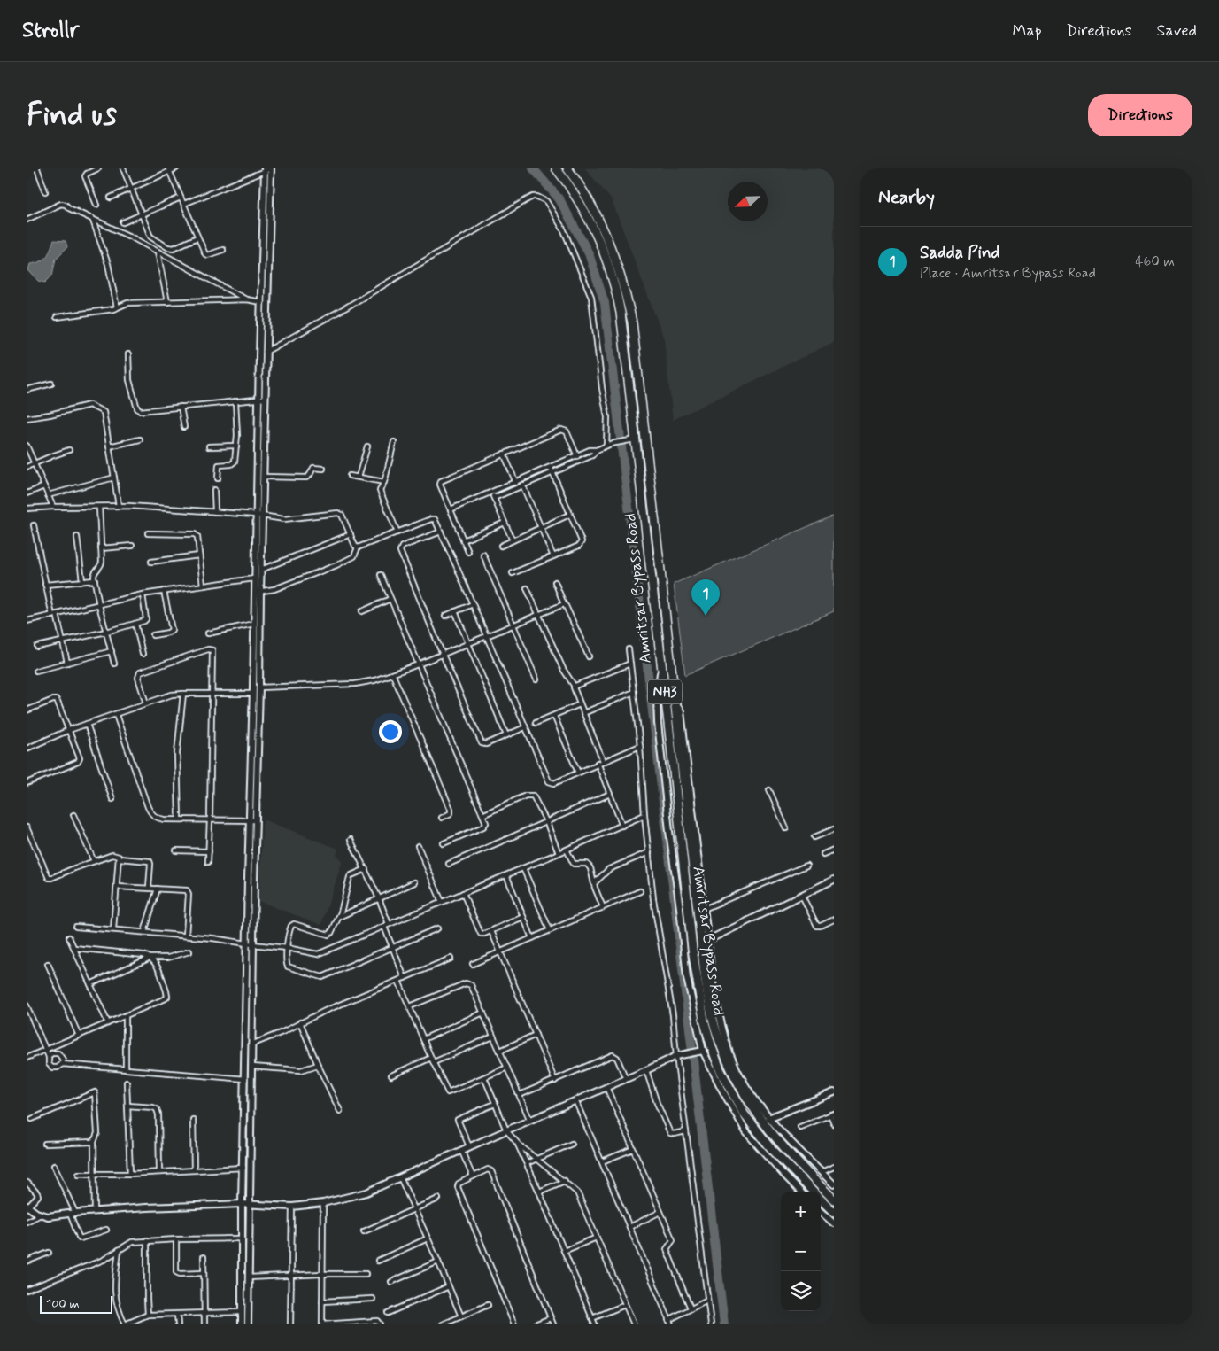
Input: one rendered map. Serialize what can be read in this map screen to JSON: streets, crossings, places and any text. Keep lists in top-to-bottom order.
{
  "streets": {
    "highway": ["Amritsar Bypass Road", "NH3"]
  },
  "scale_bar": "100 m",
  "north": "bottom left",
  "page": {
    "header": "Strollr",
    "nav": ["Map", "Directions", "Saved"],
    "buttons": "Directions",
    "title": "Find us",
    "heading": "Nearby",
    "list": [
      {
        "mark": "1",
        "name": "Sadda Pind",
        "note": "Place · Amritsar Bypass Road",
        "value": "460 m"
      }
    ],
    "pins": "1",
    "map_buttons": ["+", "−"],
    "scale": "100 m"
  }
}
